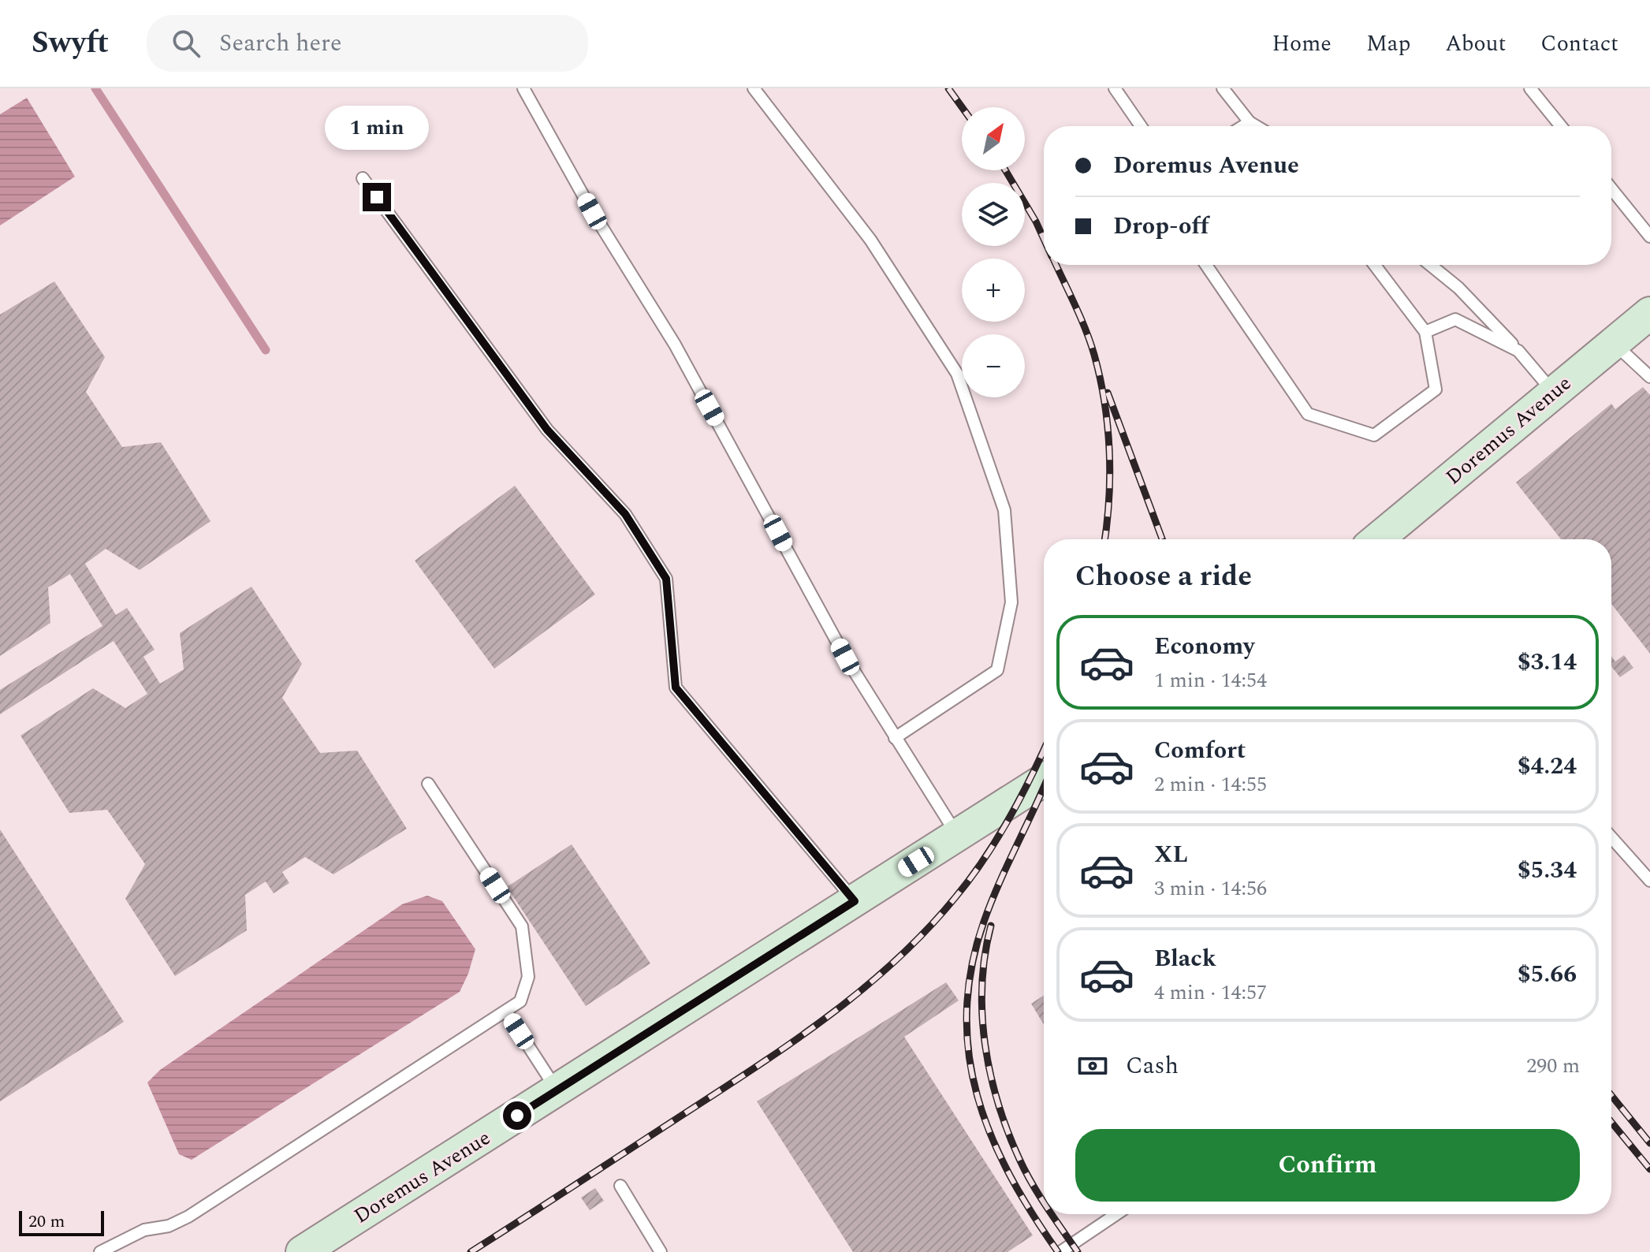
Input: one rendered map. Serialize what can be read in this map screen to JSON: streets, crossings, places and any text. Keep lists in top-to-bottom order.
{
  "streets": {
    "main road": ["Doremus Avenue"]
  },
  "scale_bar": "20 m",
  "north": "top right",
  "page": {
    "header": "Swyft",
    "search": "Search here",
    "nav": [
      "Home",
      "Map",
      "About",
      "Contact"
    ],
    "bubble": "1 min",
    "map_buttons": ["+", "−"],
    "banner": ["Doremus Avenue", "Drop-off"],
    "heading": "Choose a ride",
    "list": [
      {
        "name": "Economy",
        "note": "1 min · 14:54",
        "value": "$3.14"
      },
      {
        "name": "Comfort",
        "note": "2 min · 14:55",
        "value": "$4.24"
      },
      {
        "name": "XL",
        "note": "3 min · 14:56",
        "value": "$5.34"
      },
      {
        "name": "Black",
        "note": "4 min · 14:57",
        "value": "$5.66"
      }
    ],
    "pay": ["Cash", "290 m"],
    "buttons": "Confirm",
    "scale": "20 m"
  }
}
